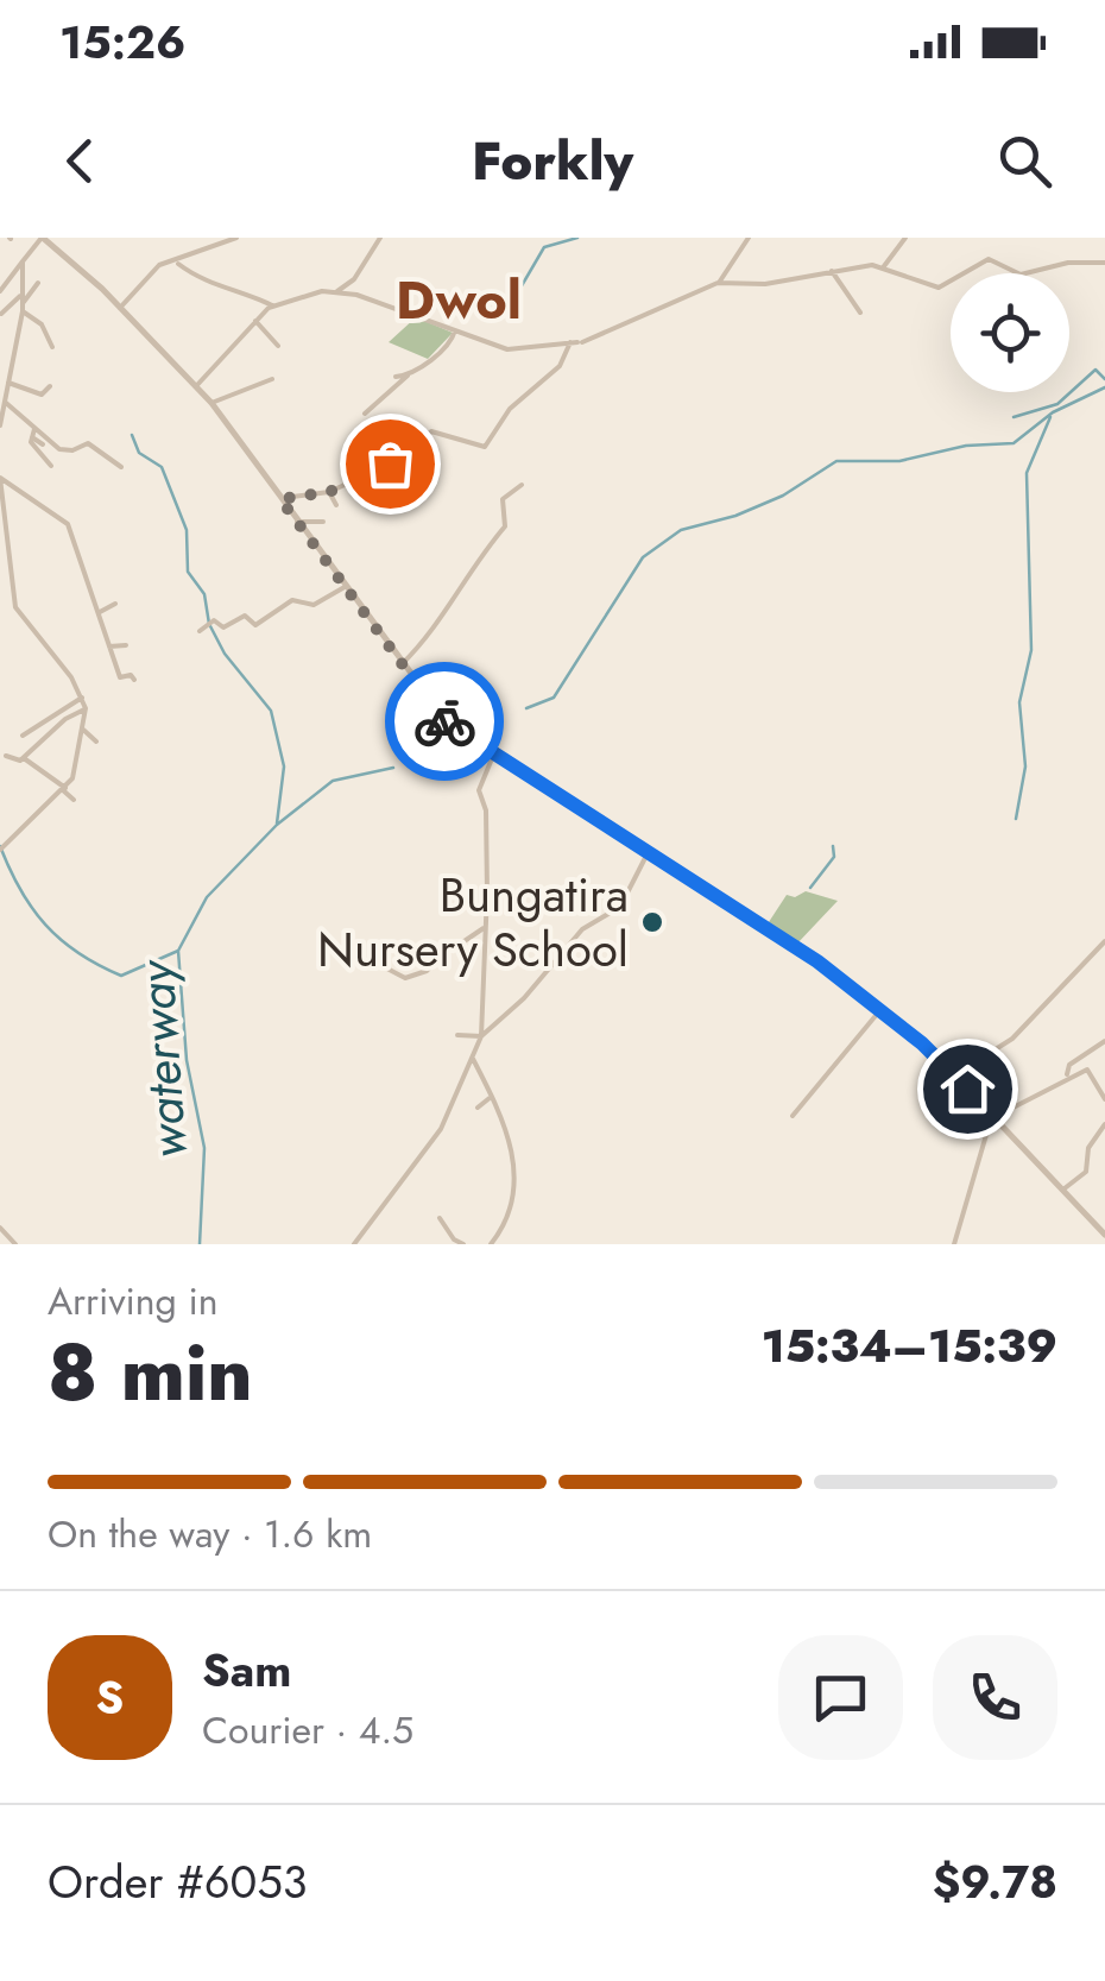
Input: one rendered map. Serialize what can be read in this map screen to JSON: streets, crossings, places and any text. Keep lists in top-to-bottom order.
{
  "districts": ["Dwol"],
  "water": ["waterway"],
  "places": ["Bungatira Nursery School"],
  "page": {
    "status": "15:26",
    "header": "Forkly",
    "heading": ["8 min", "Arriving in", "15:34–15:39"],
    "panel": [
      "Sam",
      "Courier · 4.5",
      "Order #6053",
      "$9.78"
    ],
    "bar": "On the way · 1.6 km",
    "round": "S"
  }
}
